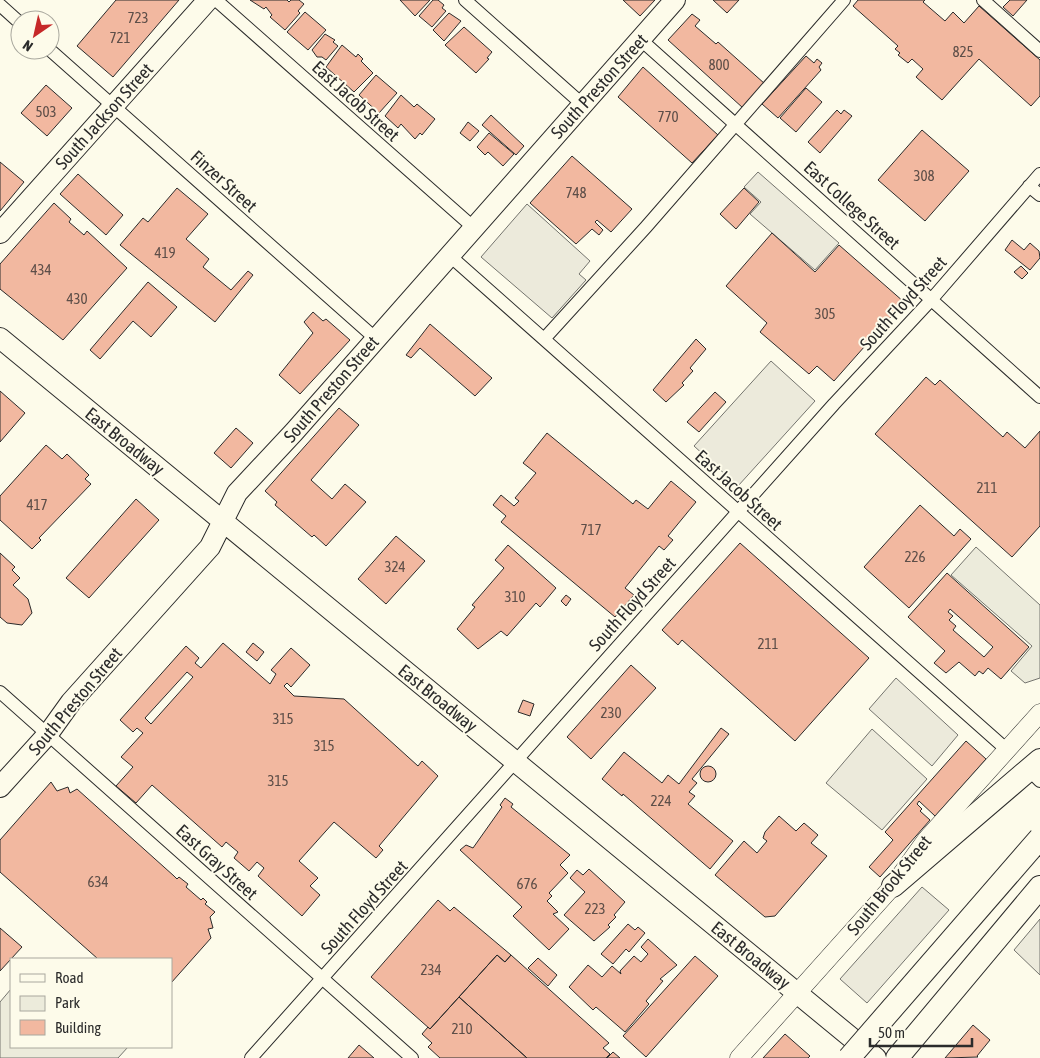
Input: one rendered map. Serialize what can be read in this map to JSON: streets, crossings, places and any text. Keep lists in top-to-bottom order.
{
  "streets": {
    "main road": ["South Preston Street", "South Jackson Street", "East Broadway"],
    "street": [
      "East Jacob Street",
      "Finzer Street",
      "East College Street",
      "South Floyd Street",
      "East Gray Street",
      "South Brook Street"
    ]
  },
  "crossings": [
    ["South Preston Street", "East Jacob Street"],
    ["South Preston Street", "Finzer Street"],
    ["South Preston Street", "East College Street"],
    ["South Preston Street", "East Broadway"],
    ["South Preston Street", "East Gray Street"],
    ["East Jacob Street", "South Floyd Street"],
    ["East Jacob Street", "South Brook Street"],
    ["South Jackson Street", "Finzer Street"],
    ["East College Street", "South Floyd Street"],
    ["South Floyd Street", "East Broadway"],
    ["South Floyd Street", "East Gray Street"],
    ["East Broadway", "South Brook Street"]
  ],
  "house_numbers": [
    "723",
    "721",
    "825",
    "800",
    "503",
    "770",
    "308",
    "748",
    "419",
    "434",
    "430",
    "305",
    "211",
    "417",
    "717",
    "226",
    "324",
    "310",
    "211",
    "230",
    "315",
    "315",
    "315",
    "224",
    "634",
    "676",
    "223",
    "234",
    "210"
  ],
  "legend": ["Road", "Park", "Building"],
  "scale_bar": "50 m",
  "north": "bottom left"
}
